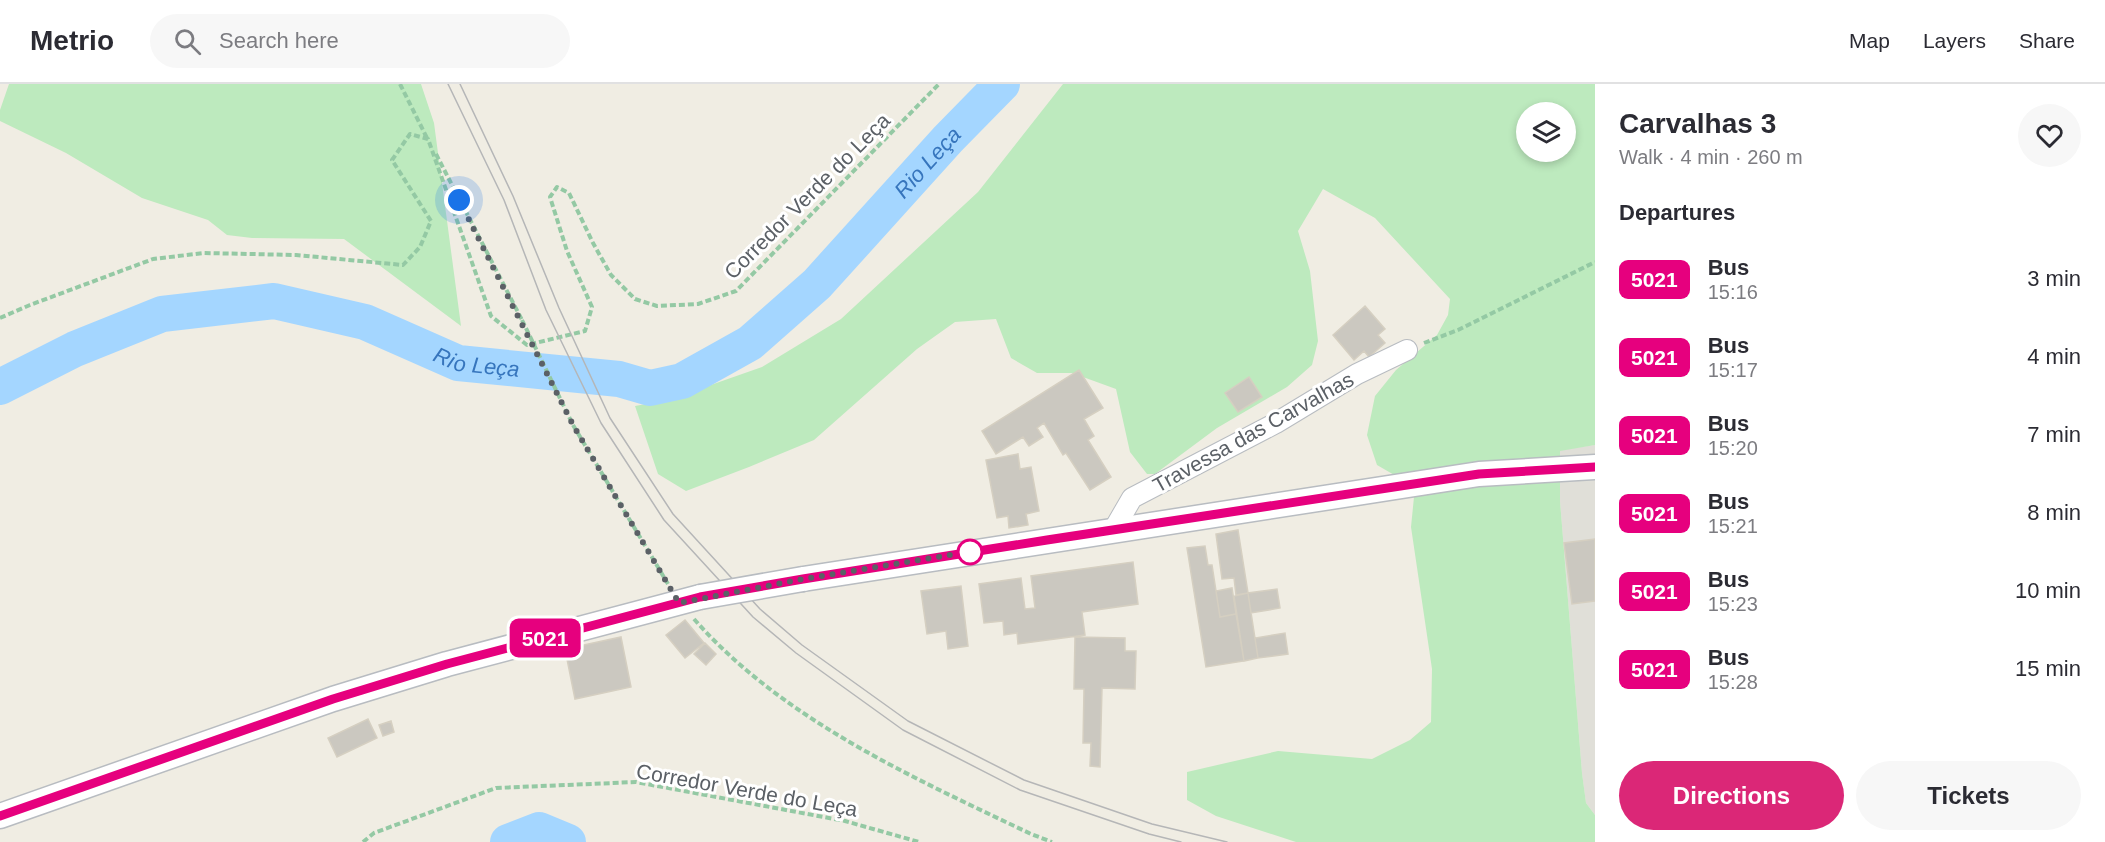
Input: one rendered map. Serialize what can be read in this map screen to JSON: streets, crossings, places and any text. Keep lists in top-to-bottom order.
{
  "streets": {
    "street": ["Travessa das Carvalhas"],
    "path": ["Corredor Verde do Leça"]
  },
  "water": ["Rio Leça"],
  "lines": ["bus line 5021"],
  "page": {
    "header": "Metrio",
    "search": "Search here",
    "nav": ["Map", "Layers", "Share"],
    "on_map": "5021",
    "heading": [
      ["Carvalhas 3", "Walk · 4 min · 260 m"],
      "Departures"
    ],
    "list": [
      {
        "mark": "5021",
        "name": "Bus",
        "note": "15:16",
        "value": "3 min"
      },
      {
        "mark": "5021",
        "name": "Bus",
        "note": "15:17",
        "value": "4 min"
      },
      {
        "mark": "5021",
        "name": "Bus",
        "note": "15:20",
        "value": "7 min"
      },
      {
        "mark": "5021",
        "name": "Bus",
        "note": "15:21",
        "value": "8 min"
      },
      {
        "mark": "5021",
        "name": "Bus",
        "note": "15:23",
        "value": "10 min"
      },
      {
        "mark": "5021",
        "name": "Bus",
        "note": "15:28",
        "value": "15 min"
      }
    ],
    "buttons": ["Directions", "Tickets"]
  }
}
